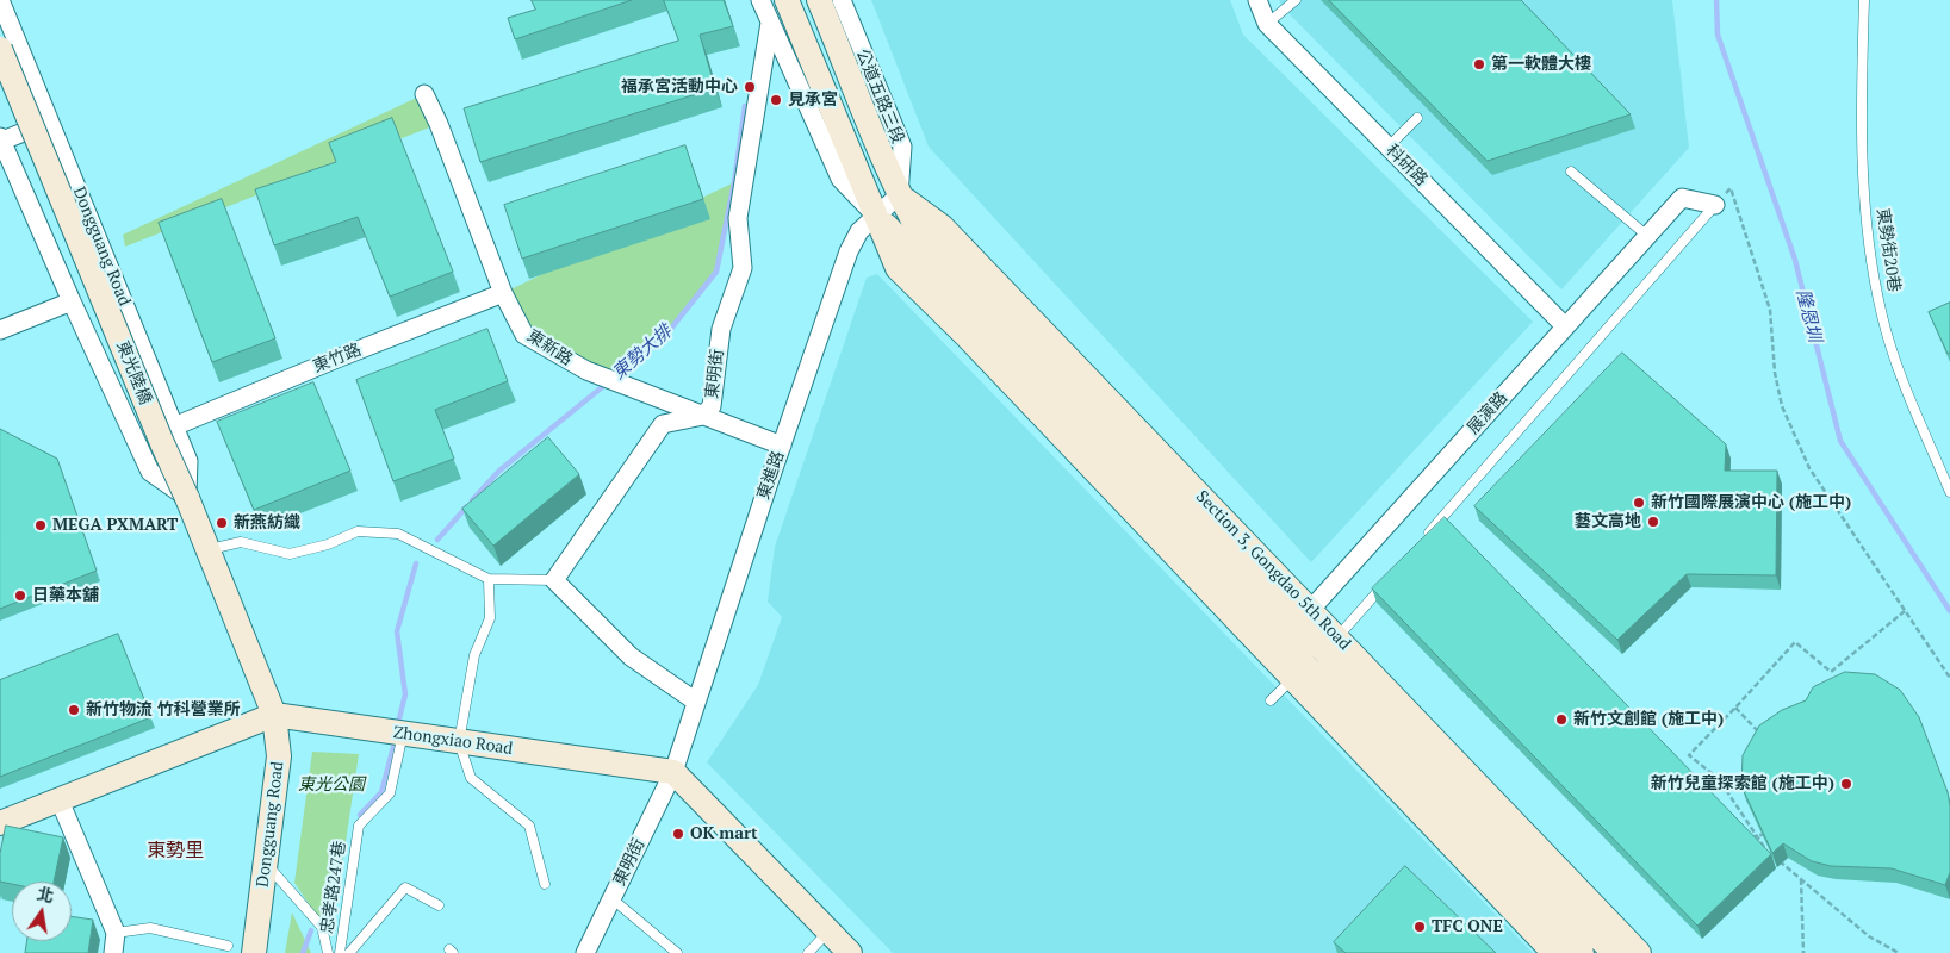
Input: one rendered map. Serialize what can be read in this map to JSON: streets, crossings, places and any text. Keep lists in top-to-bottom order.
{
  "streets": {
    "street": [
      "公道五路三段",
      "科研路",
      "Dongguang Road",
      "東新路",
      "東竹路",
      "東光陸橋",
      "東明街",
      "展演路",
      "東進路",
      "Section 3, Gongdao 5th Road",
      "Zhongxiao Road"
    ],
    "lane": ["東勢街20巷", "忠孝路247巷"]
  },
  "crossings": [
    ["公道五路三段", "東進路"],
    ["公道五路三段", "Section 3, Gongdao 5th Road"],
    ["科研路", "展演路"],
    ["Dongguang Road", "東竹路"],
    ["Dongguang Road", "東光陸橋"],
    ["Dongguang Road", "Zhongxiao Road"],
    ["東新路", "東竹路"],
    ["東新路", "東明街"],
    ["東新路", "東進路"],
    ["東明街", "東進路"],
    ["東明街", "Zhongxiao Road"],
    ["展演路", "Section 3, Gongdao 5th Road"],
    ["東進路", "Section 3, Gongdao 5th Road"],
    ["東進路", "Zhongxiao Road"],
    ["Zhongxiao Road", "忠孝路247巷"]
  ],
  "districts": ["東勢里"],
  "water": ["隆恩圳", "東勢大排"],
  "parks": ["東光公園"],
  "places": [
    "第一軟體大樓",
    "福承宮活動中心",
    "見承宮",
    "新竹國際展演中心 (施工中)",
    "藝文高地",
    "新燕紡織",
    "MEGA PXMART",
    "日藥本舖",
    "新竹物流 竹科營業所",
    "新竹文創館 (施工中)",
    "新竹兒童探索館 (施工中)",
    "OK mart",
    "TFC ONE"
  ],
  "north": "top"
}
